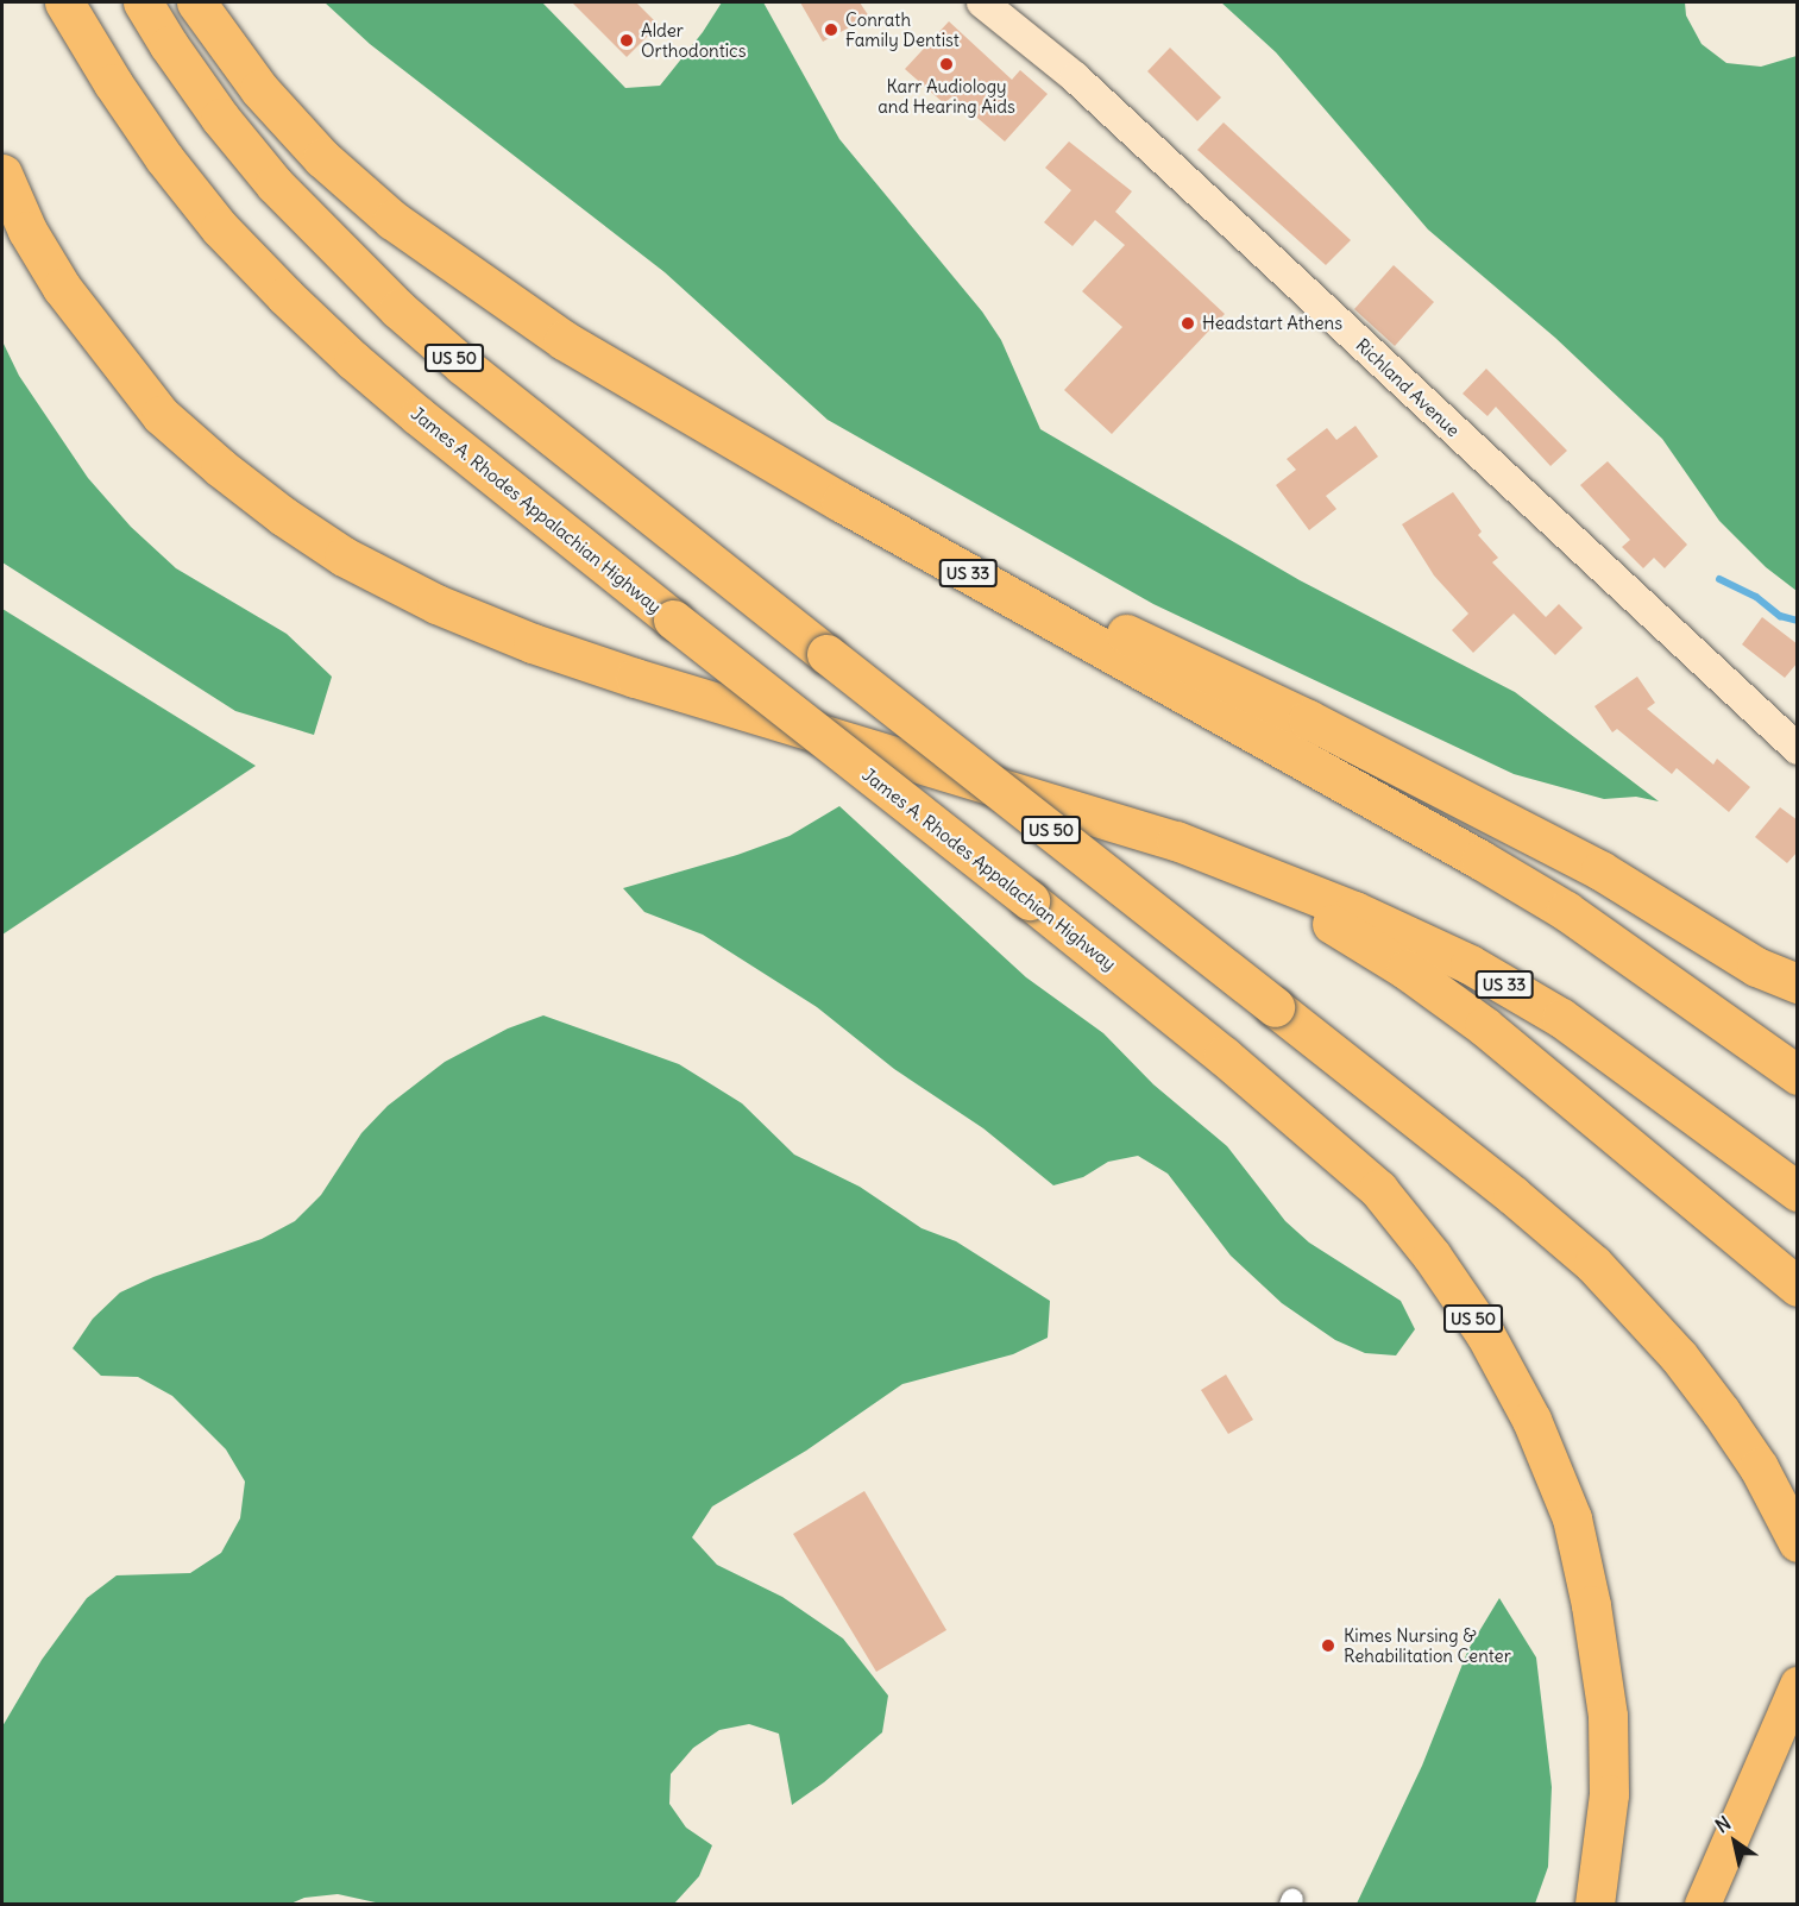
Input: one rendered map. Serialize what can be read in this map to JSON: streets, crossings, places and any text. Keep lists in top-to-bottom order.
{
  "streets": {
    "highway": ["US 50", "James A. Rhodes Appalachian Highway", "US 33"],
    "main road": ["Richland Avenue"]
  },
  "places": [
    "Conrath Family Dentist",
    "Alder Orthodontics",
    "Karr Audiology and Hearing Aids",
    "Headstart Athens",
    "Kimes Nursing & Rehabilitation Center"
  ],
  "north": "top left"
}
